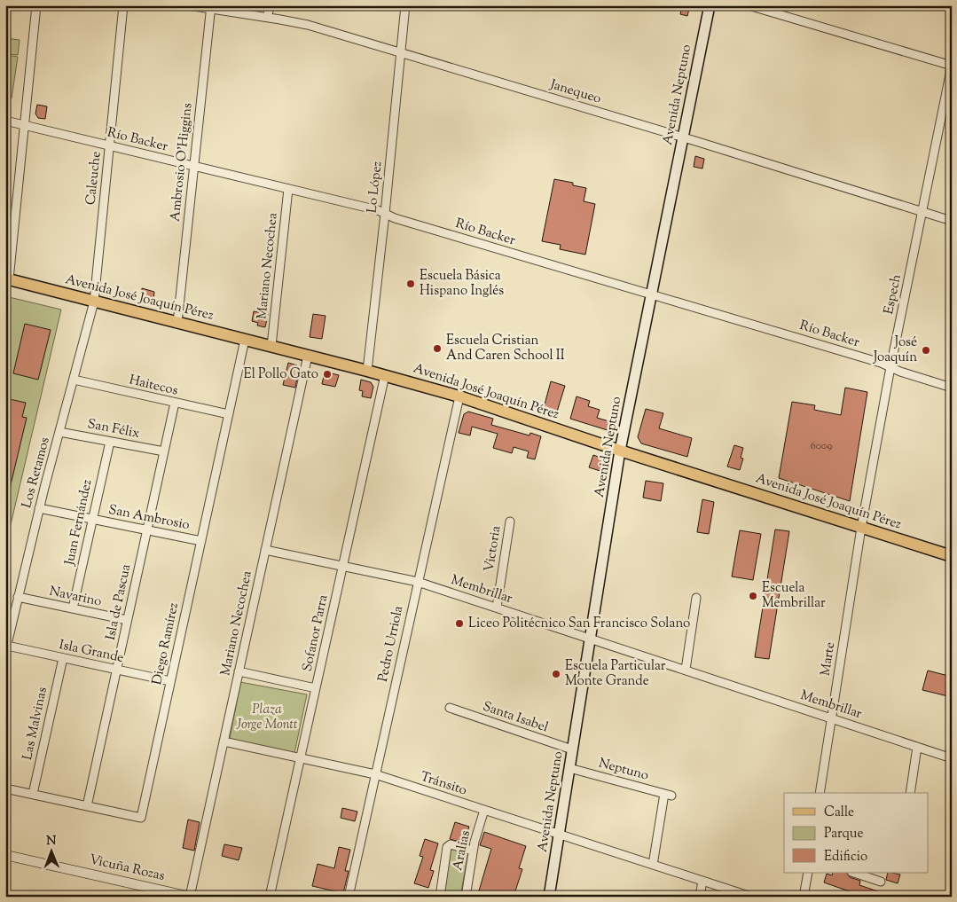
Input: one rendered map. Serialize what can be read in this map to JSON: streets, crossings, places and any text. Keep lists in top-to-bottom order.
{
  "streets": {
    "main road": ["Avenida Neptuno", "Avenida José Joaquín Pérez"],
    "street": [
      "Janequeo",
      "Río Backer",
      "Ambrosio O'Higgins",
      "Caleuche",
      "Lo López",
      "Mariano Necochea",
      "Espech",
      "Haitecos",
      "San Félix",
      "Los Retamos",
      "San Ambrosio",
      "Juan Fernández",
      "Victoria",
      "Membrillar",
      "Navarino",
      "Isla de Pascua",
      "Sofanor Parra",
      "Diego Ramírez",
      "Pedro Urriola",
      "Isla Grande",
      "Marte",
      "Santa Isabel",
      "Las Malvinas",
      "Neptuno",
      "Tránsito",
      "Aralias",
      "Vicuña Rozas"
    ]
  },
  "crossings": [
    ["Janequeo", "Avenida Neptuno"],
    ["Janequeo", "Ambrosio O'Higgins"],
    ["Janequeo", "Lo López"],
    ["Janequeo", "Espech"],
    ["Avenida Neptuno", "Río Backer"],
    ["Avenida Neptuno", "Avenida José Joaquín Pérez"],
    ["Avenida Neptuno", "Membrillar"],
    ["Avenida Neptuno", "Santa Isabel"],
    ["Avenida Neptuno", "Neptuno"],
    ["Avenida Neptuno", "Tránsito"],
    ["Río Backer", "Ambrosio O'Higgins"],
    ["Río Backer", "Caleuche"],
    ["Río Backer", "Lo López"],
    ["Río Backer", "Mariano Necochea"],
    ["Río Backer", "Espech"],
    ["Ambrosio O'Higgins", "Avenida José Joaquín Pérez"],
    ["Caleuche", "Avenida José Joaquín Pérez"],
    ["Caleuche", "Los Retamos"],
    ["Lo López", "Avenida José Joaquín Pérez"],
    ["Mariano Necochea", "Avenida José Joaquín Pérez"],
    ["Mariano Necochea", "Membrillar"],
    ["Mariano Necochea", "Tránsito"],
    ["Mariano Necochea", "Vicuña Rozas"],
    ["Espech", "Avenida José Joaquín Pérez"],
    ["Espech", "Marte"],
    ["Avenida José Joaquín Pérez", "Los Retamos"],
    ["Avenida José Joaquín Pérez", "Sofanor Parra"],
    ["Avenida José Joaquín Pérez", "Diego Ramírez"],
    ["Avenida José Joaquín Pérez", "Pedro Urriola"],
    ["Avenida José Joaquín Pérez", "Marte"],
    ["Haitecos", "Los Retamos"],
    ["Haitecos", "Isla de Pascua"],
    ["Haitecos", "Diego Ramírez"],
    ["San Félix", "Los Retamos"],
    ["San Félix", "Juan Fernández"],
    ["San Félix", "Isla de Pascua"],
    ["Los Retamos", "San Ambrosio"],
    ["Los Retamos", "Navarino"],
    ["Los Retamos", "Isla Grande"],
    ["San Ambrosio", "Juan Fernández"],
    ["San Ambrosio", "Isla de Pascua"],
    ["San Ambrosio", "Diego Ramírez"],
    ["Juan Fernández", "Navarino"],
    ["Victoria", "Membrillar"],
    ["Membrillar", "Sofanor Parra"],
    ["Membrillar", "Pedro Urriola"],
    ["Membrillar", "Marte"],
    ["Navarino", "Isla de Pascua"],
    ["Isla de Pascua", "Diego Ramírez"],
    ["Isla de Pascua", "Isla Grande"],
    ["Sofanor Parra", "Tránsito"],
    ["Diego Ramírez", "Isla Grande"],
    ["Diego Ramírez", "Las Malvinas"],
    ["Pedro Urriola", "Tránsito"],
    ["Isla Grande", "Las Malvinas"],
    ["Neptuno", "Tránsito"],
    ["Tránsito", "Aralias"]
  ],
  "parks": ["Plaza Jorge Montt"],
  "places": [
    "Escuela Básica Hispano Inglés",
    "Escuela Cristian And Caren School II",
    "José Joaquín",
    "El Pollo Gato",
    "Escuela Membrillar",
    "Liceo Politécnico San Francisco Solano",
    "Escuela Particular Monte Grande"
  ],
  "house_numbers": ["6009"],
  "legend": ["Calle", "Parque", "Edificio"],
  "north": "top"
}
